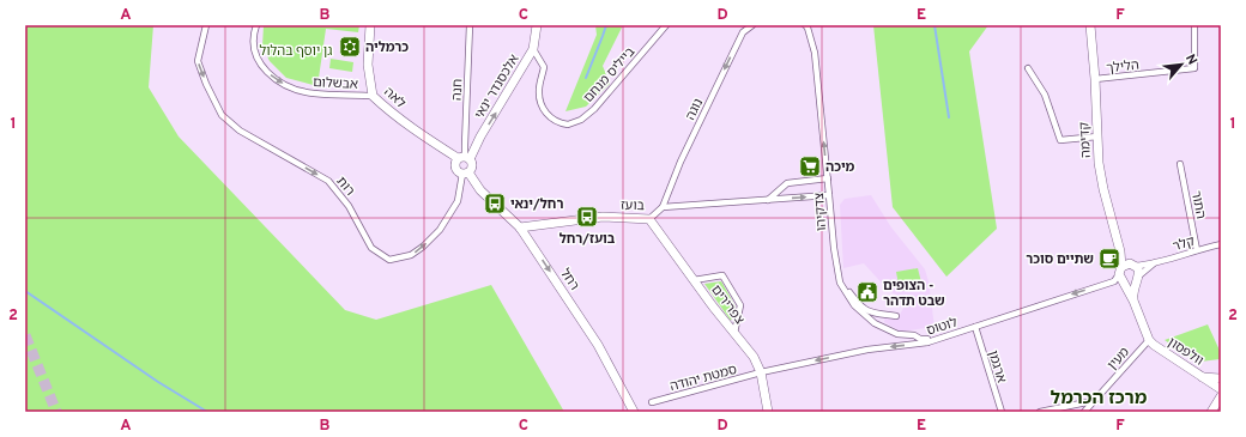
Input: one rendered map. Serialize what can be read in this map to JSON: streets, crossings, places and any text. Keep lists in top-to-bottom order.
{
  "streets": {
    "street": [
      "הלילך",
      "בייליס מנחם",
      "אבשלום",
      "אלכסנדר ינאי",
      "חנה",
      "לאה",
      "נוגה",
      "קדימה",
      "רות",
      "בועז",
      "התור",
      "צדקיהו",
      "קלר",
      "רחל",
      "צפרירים",
      "לוטוס",
      "וולפסון",
      "מעין",
      "ארגמן",
      "סמטת יהודה"
    ]
  },
  "crossings": [
    ["הלילך", "קדימה"],
    ["בייליס מנחם", "אלכסנדר ינאי"],
    ["אבשלום", "לאה"],
    ["אלכסנדר ינאי", "חנה"],
    ["אלכסנדר ינאי", "לאה"],
    ["אלכסנדר ינאי", "רחל"],
    ["חנה", "לאה"],
    ["חנה", "רחל"],
    ["לאה", "רחל"],
    ["נוגה", "בועז"],
    ["קדימה", "קלר"],
    ["קדימה", "לוטוס"],
    ["קדימה", "וולפסון"],
    ["רות", "רחל"],
    ["בועז", "צדקיהו"],
    ["בועז", "רחל"],
    ["בועז", "צפרירים"],
    ["התור", "קלר"],
    ["צדקיהו", "לוטוס"],
    ["קלר", "וולפסון"],
    ["צפרירים", "לוטוס"],
    ["צפרירים", "סמטת יהודה"],
    ["לוטוס", "וולפסון"],
    ["לוטוס", "ארגמן"],
    ["לוטוס", "סמטת יהודה"],
    ["וולפסון", "מעין"]
  ],
  "one_way": [
    "אבשלום",
    "אלכסנדר ינאי",
    "נוגה",
    "צדקיהו",
    "רחל",
    "לוטוס"
  ],
  "districts": ["מרכז הכרמל"],
  "parks": ["גן יוסף בהלול"],
  "places": {
    "synagogue": ["כרמליה"],
    "supermarket": ["מיכה"],
    "bus stop": ["רחל/ינאי", "בועז/רחל"],
    "cafe": ["שתיים סוכר"],
    "public building": ["הצופים - שבט תדהר"]
  },
  "north": "top right",
  "grid": {
    "columns": [
      "A",
      "B",
      "C",
      "D",
      "E",
      "F"
    ],
    "rows": ["1", "2"]
  }
}
